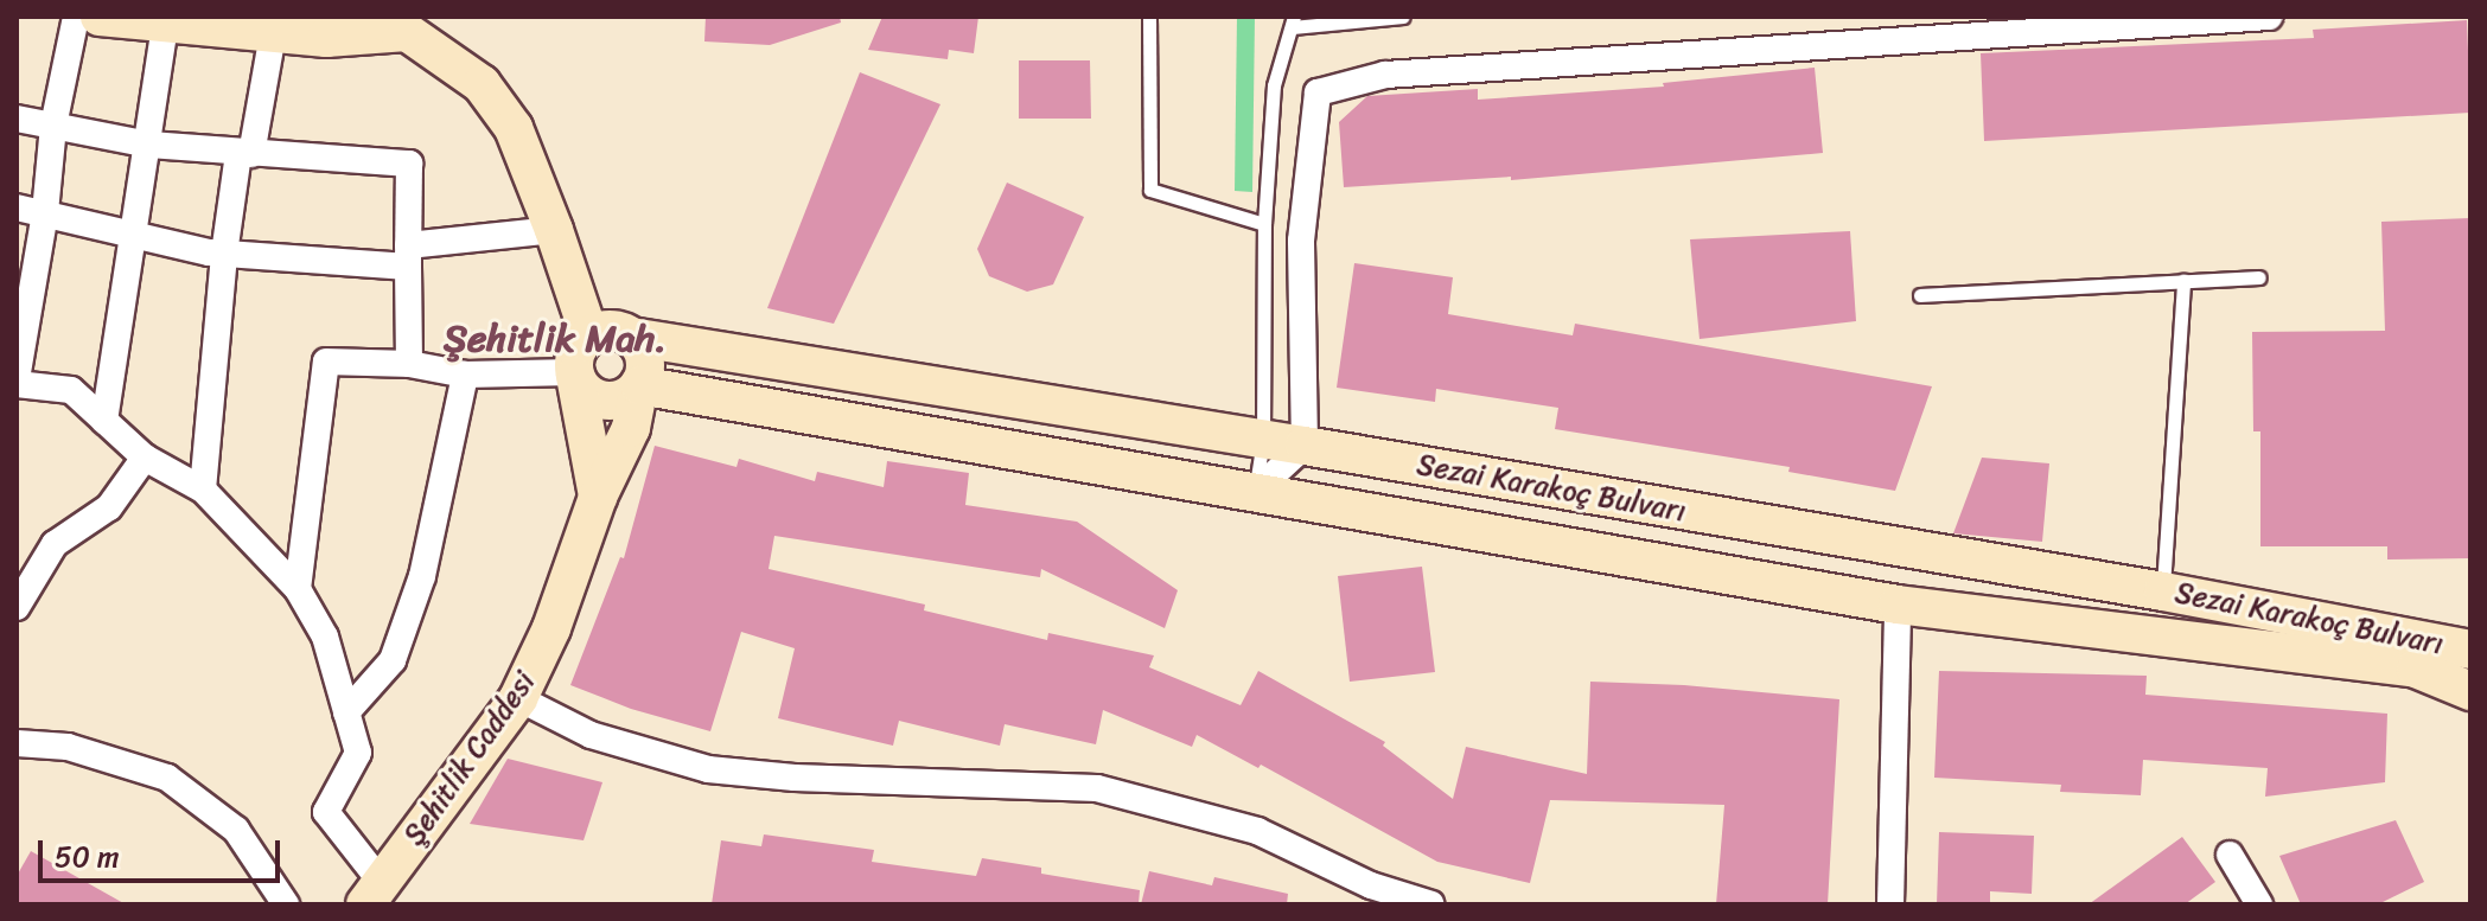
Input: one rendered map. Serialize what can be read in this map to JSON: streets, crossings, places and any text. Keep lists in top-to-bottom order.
{
  "streets": {
    "main road": ["Sezai Karakoç Bulvarı", "Şehitlik Caddesi"]
  },
  "crossings": [
    ["Sezai Karakoç Bulvarı", "Şehitlik Caddesi"]
  ],
  "districts": ["Şehitlik Mah."],
  "scale_bar": "50 m"
}
